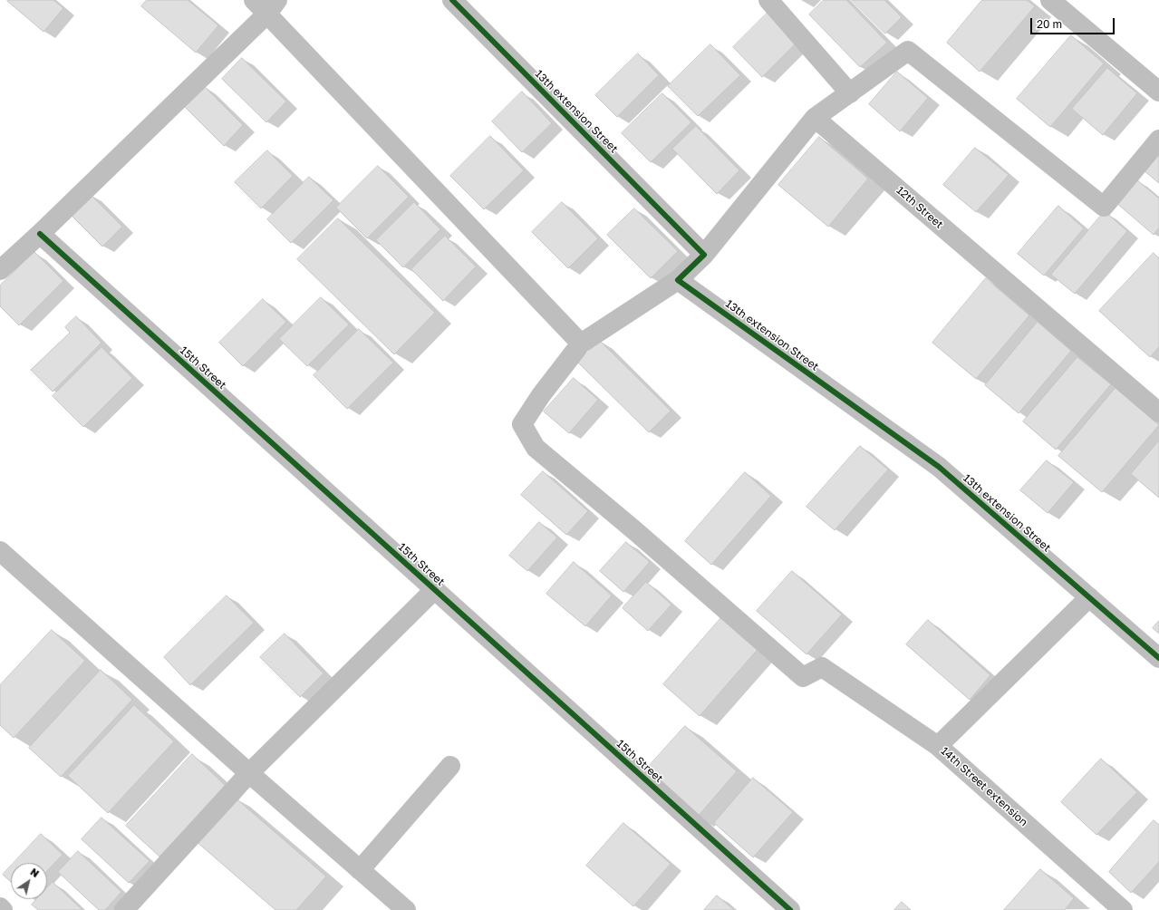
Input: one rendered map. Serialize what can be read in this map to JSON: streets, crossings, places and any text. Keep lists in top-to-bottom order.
{
  "streets": {
    "street": [
      "13th extension Street",
      "12th Street",
      "15th Street",
      "14th Street extension"
    ]
  },
  "crossings": [
    ["13th extension Street", "14th Street extension"]
  ],
  "scale_bar": "20 m",
  "north": "top right"
}
